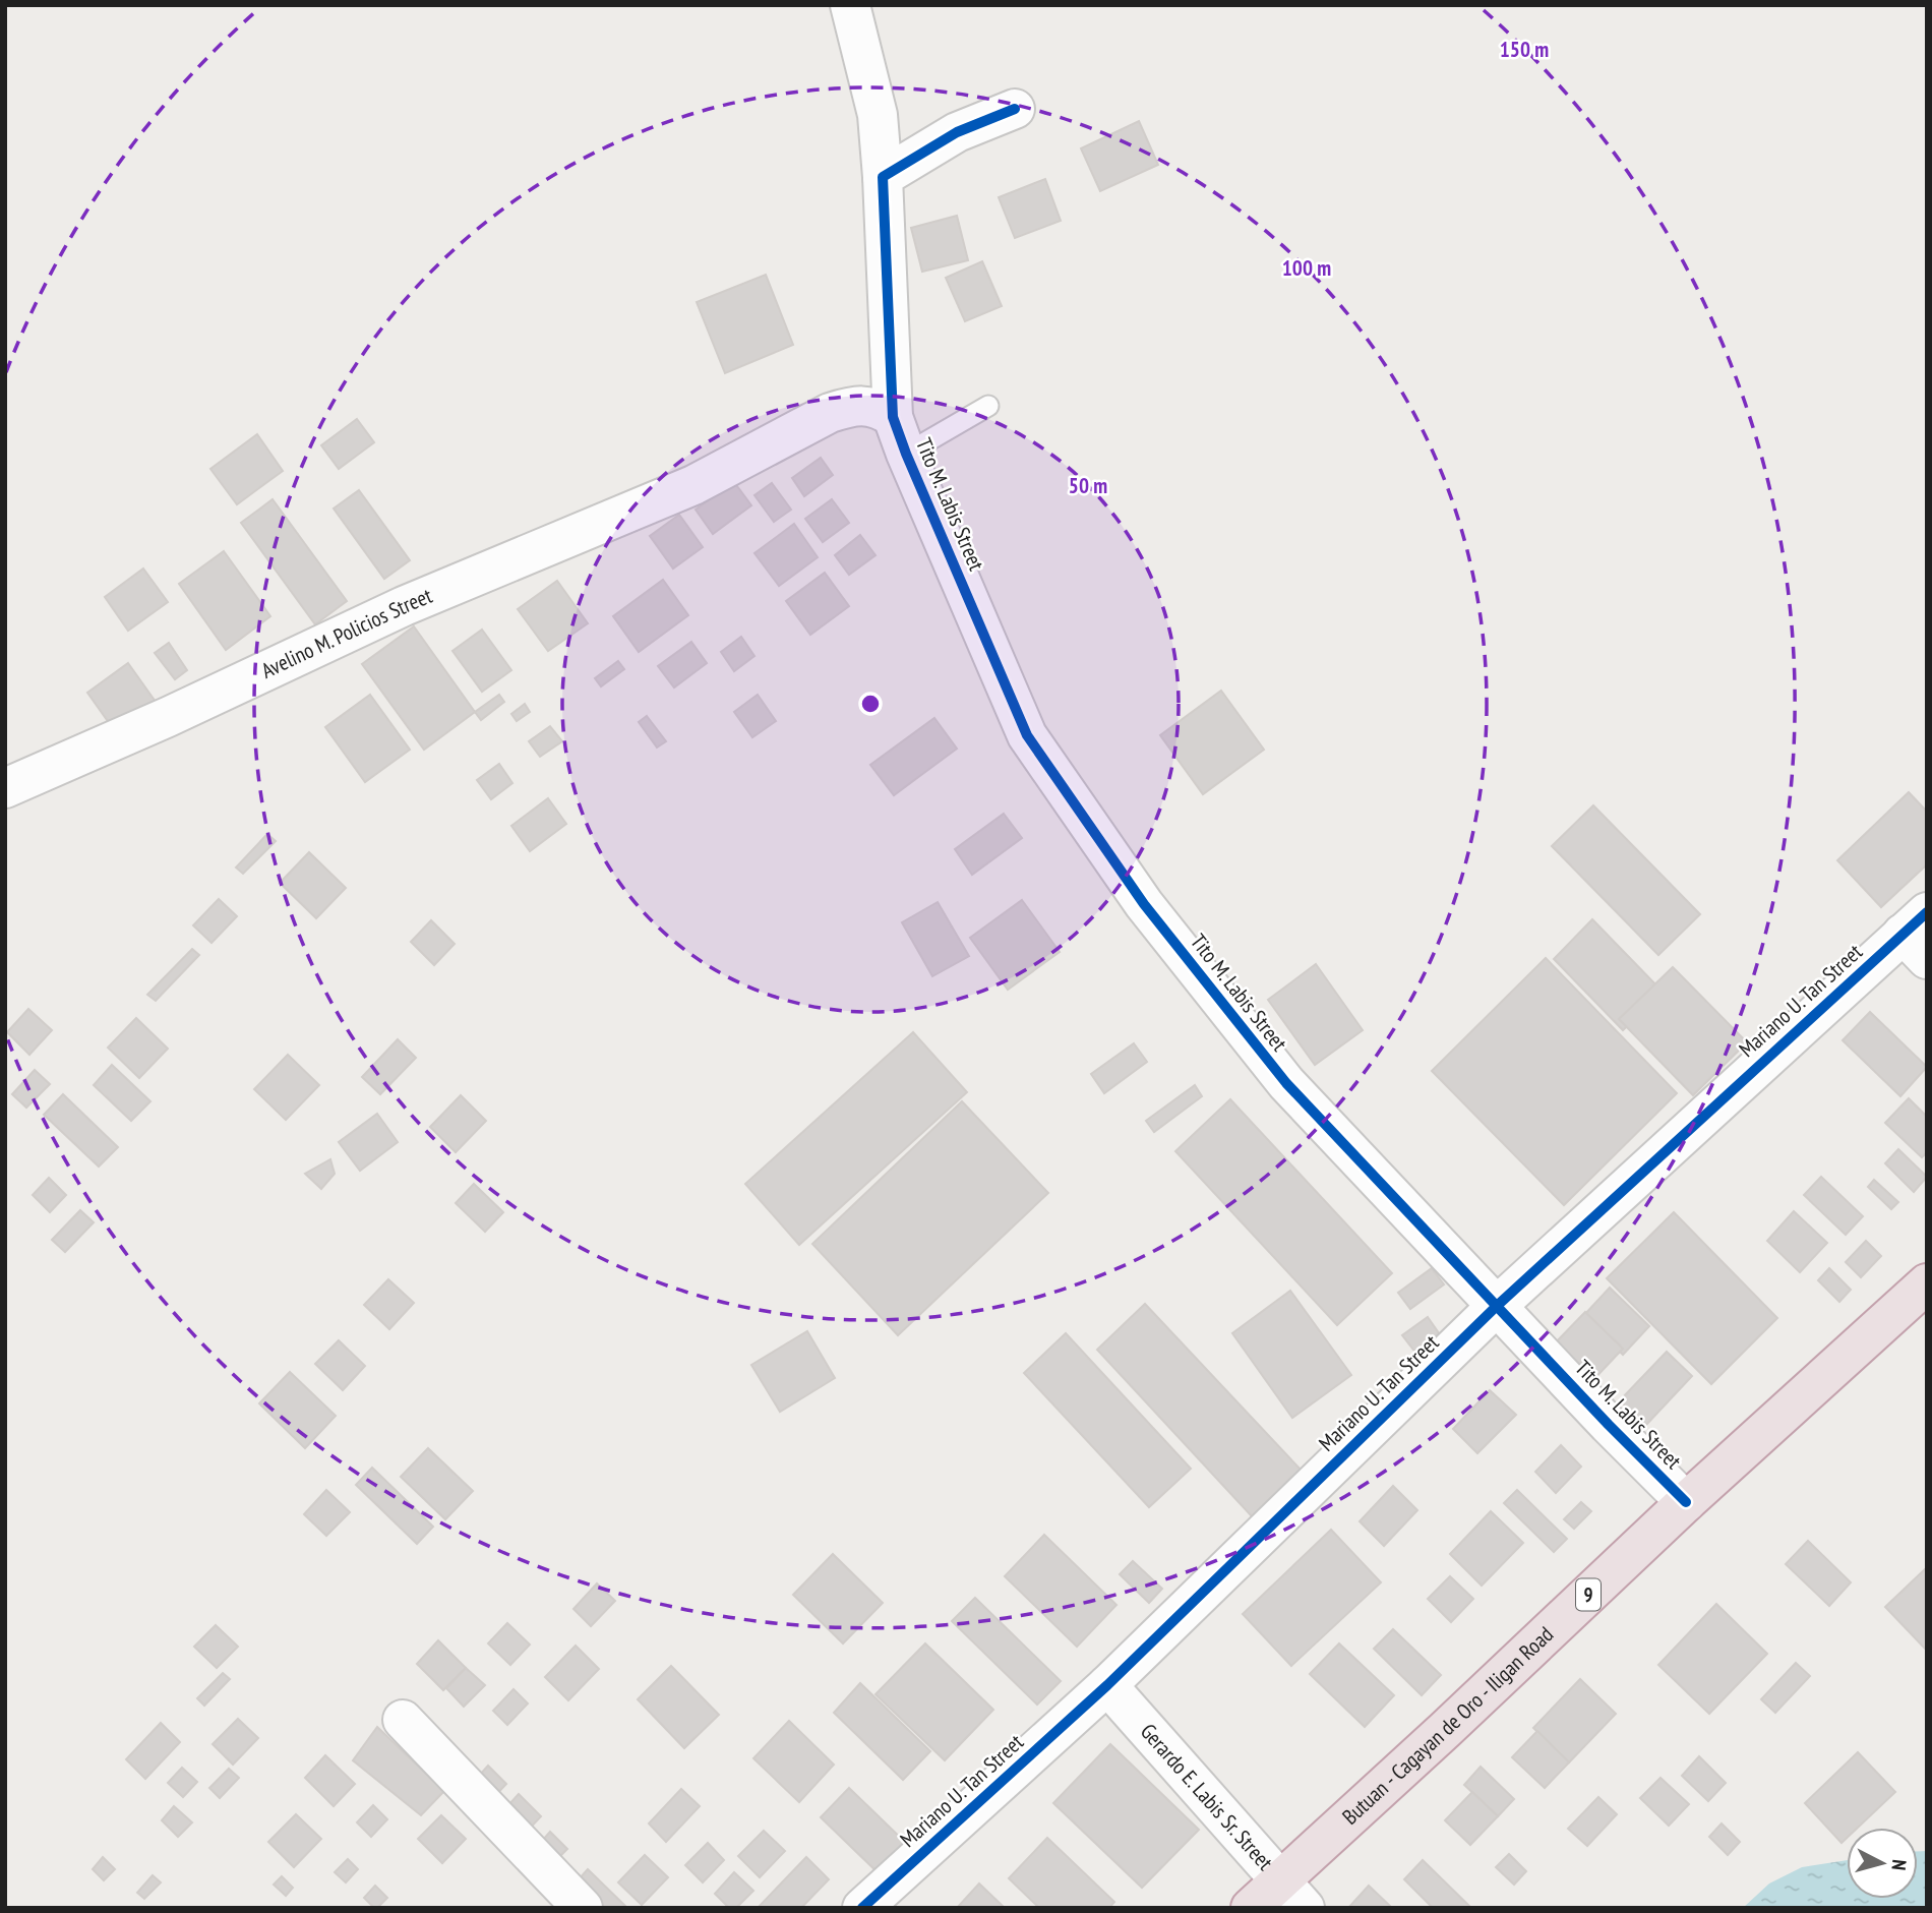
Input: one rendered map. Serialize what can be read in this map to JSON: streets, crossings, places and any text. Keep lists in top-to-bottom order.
{
  "streets": {
    "highway": ["9", "Butuan - Cagayan de Oro - Iligan Road"],
    "street": [
      "Tito M. Labis Street",
      "Avelino M. Policios Street",
      "Mariano U. Tan Street",
      "Gerardo E. Labis Sr. Street"
    ]
  },
  "crossings": [
    ["Tito M. Labis Street", "Avelino M. Policios Street"],
    ["Tito M. Labis Street", "Mariano U. Tan Street"],
    ["Tito M. Labis Street", "Butuan - Cagayan de Oro - Iligan Road"],
    ["Mariano U. Tan Street", "Gerardo E. Labis Sr. Street"],
    ["Butuan - Cagayan de Oro - Iligan Road", "Gerardo E. Labis Sr. Street"]
  ],
  "north": "right",
  "rings": ["150 m", "100 m", "50 m"]
}
